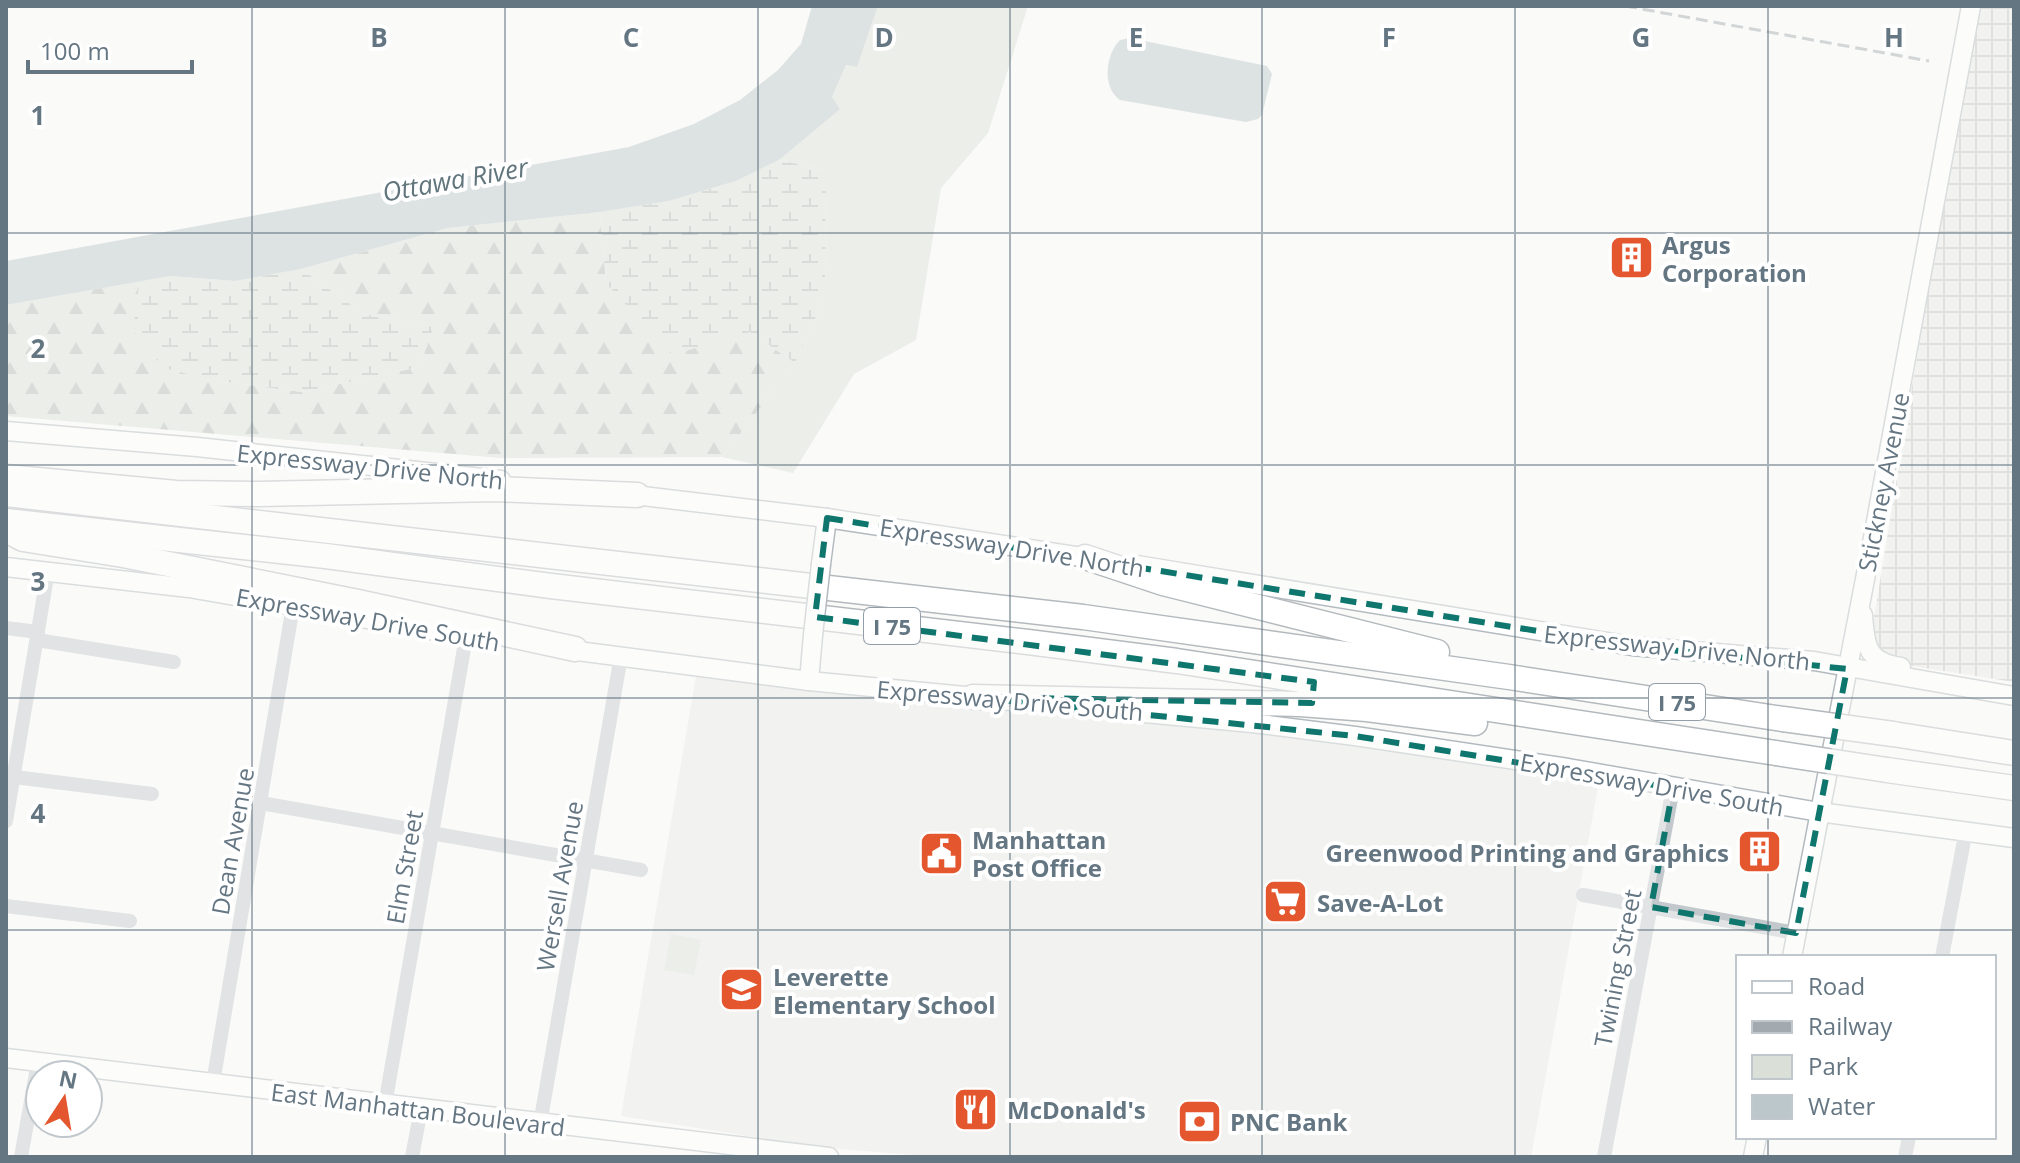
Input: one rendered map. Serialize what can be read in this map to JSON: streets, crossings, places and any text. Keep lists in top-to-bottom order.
{
  "streets": {
    "highway": ["I 75"],
    "main road": [
      "Expressway Drive North",
      "Stickney Avenue",
      "Expressway Drive South",
      "East Manhattan Boulevard"
    ],
    "street": [
      "Dean Avenue",
      "Elm Street",
      "Wersell Avenue",
      "Twining Street"
    ]
  },
  "crossings": [
    ["Expressway Drive North", "Stickney Avenue"],
    ["Stickney Avenue", "Expressway Drive South"],
    ["Expressway Drive South", "Dean Avenue"],
    ["Expressway Drive South", "Elm Street"],
    ["Expressway Drive South", "Wersell Avenue"],
    ["Expressway Drive South", "Twining Street"],
    ["Dean Avenue", "East Manhattan Boulevard"],
    ["Elm Street", "East Manhattan Boulevard"],
    ["Wersell Avenue", "East Manhattan Boulevard"]
  ],
  "water": ["Ottawa River"],
  "places": {
    "building": ["Argus Corporation", "Greenwood Printing and Graphics"],
    "public building": ["Manhattan Post Office"],
    "supermarket": ["Save-A-Lot"],
    "school or university": ["Leverette Elementary School"],
    "restaurant": ["McDonald's"],
    "bank": ["PNC Bank"]
  },
  "legend": [
    "Road",
    "Railway",
    "Park",
    "Water"
  ],
  "scale_bar": "100 m",
  "north": "top",
  "grid": {
    "columns": [
      "B",
      "C",
      "D",
      "E",
      "F",
      "G",
      "H"
    ],
    "rows": [
      "1",
      "2",
      "3",
      "4"
    ]
  }
}
